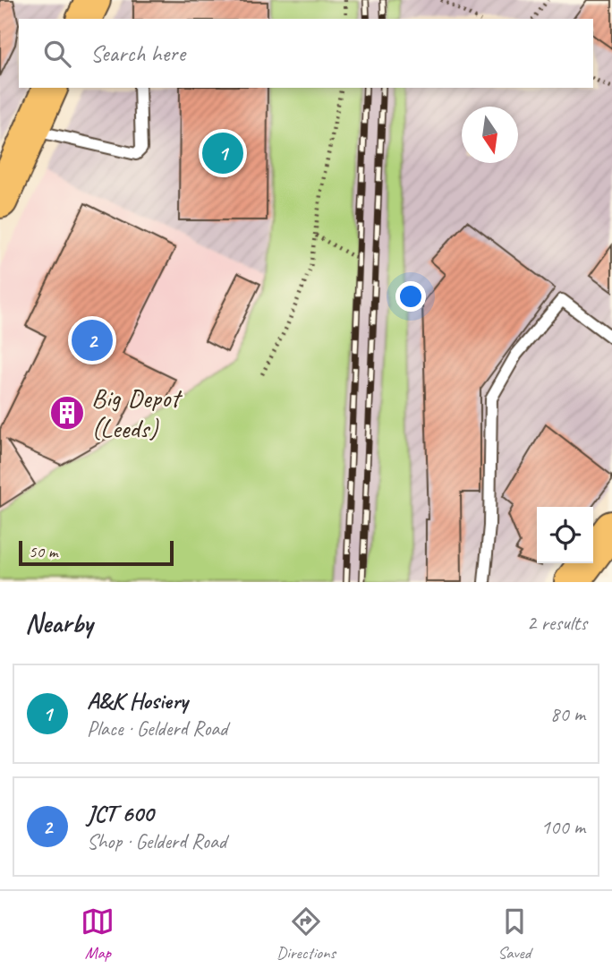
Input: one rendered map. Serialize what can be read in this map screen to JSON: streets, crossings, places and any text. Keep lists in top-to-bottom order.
{
  "places": {
    "building": ["Big Depot (Leeds)"]
  },
  "scale_bar": "50 m",
  "north": "bottom",
  "page": {
    "search": "Search here",
    "pins": ["1", "2"],
    "scale": "50 m",
    "heading": ["Nearby", "2 results"],
    "list": [
      {
        "mark": "1",
        "name": "A&K Hosiery",
        "note": "Place · Gelderd Road",
        "value": "80 m"
      },
      {
        "mark": "2",
        "name": "JCT 600",
        "note": "Shop · Gelderd Road",
        "value": "100 m"
      }
    ],
    "nav": ["Map", "Directions", "Saved"]
  }
}
